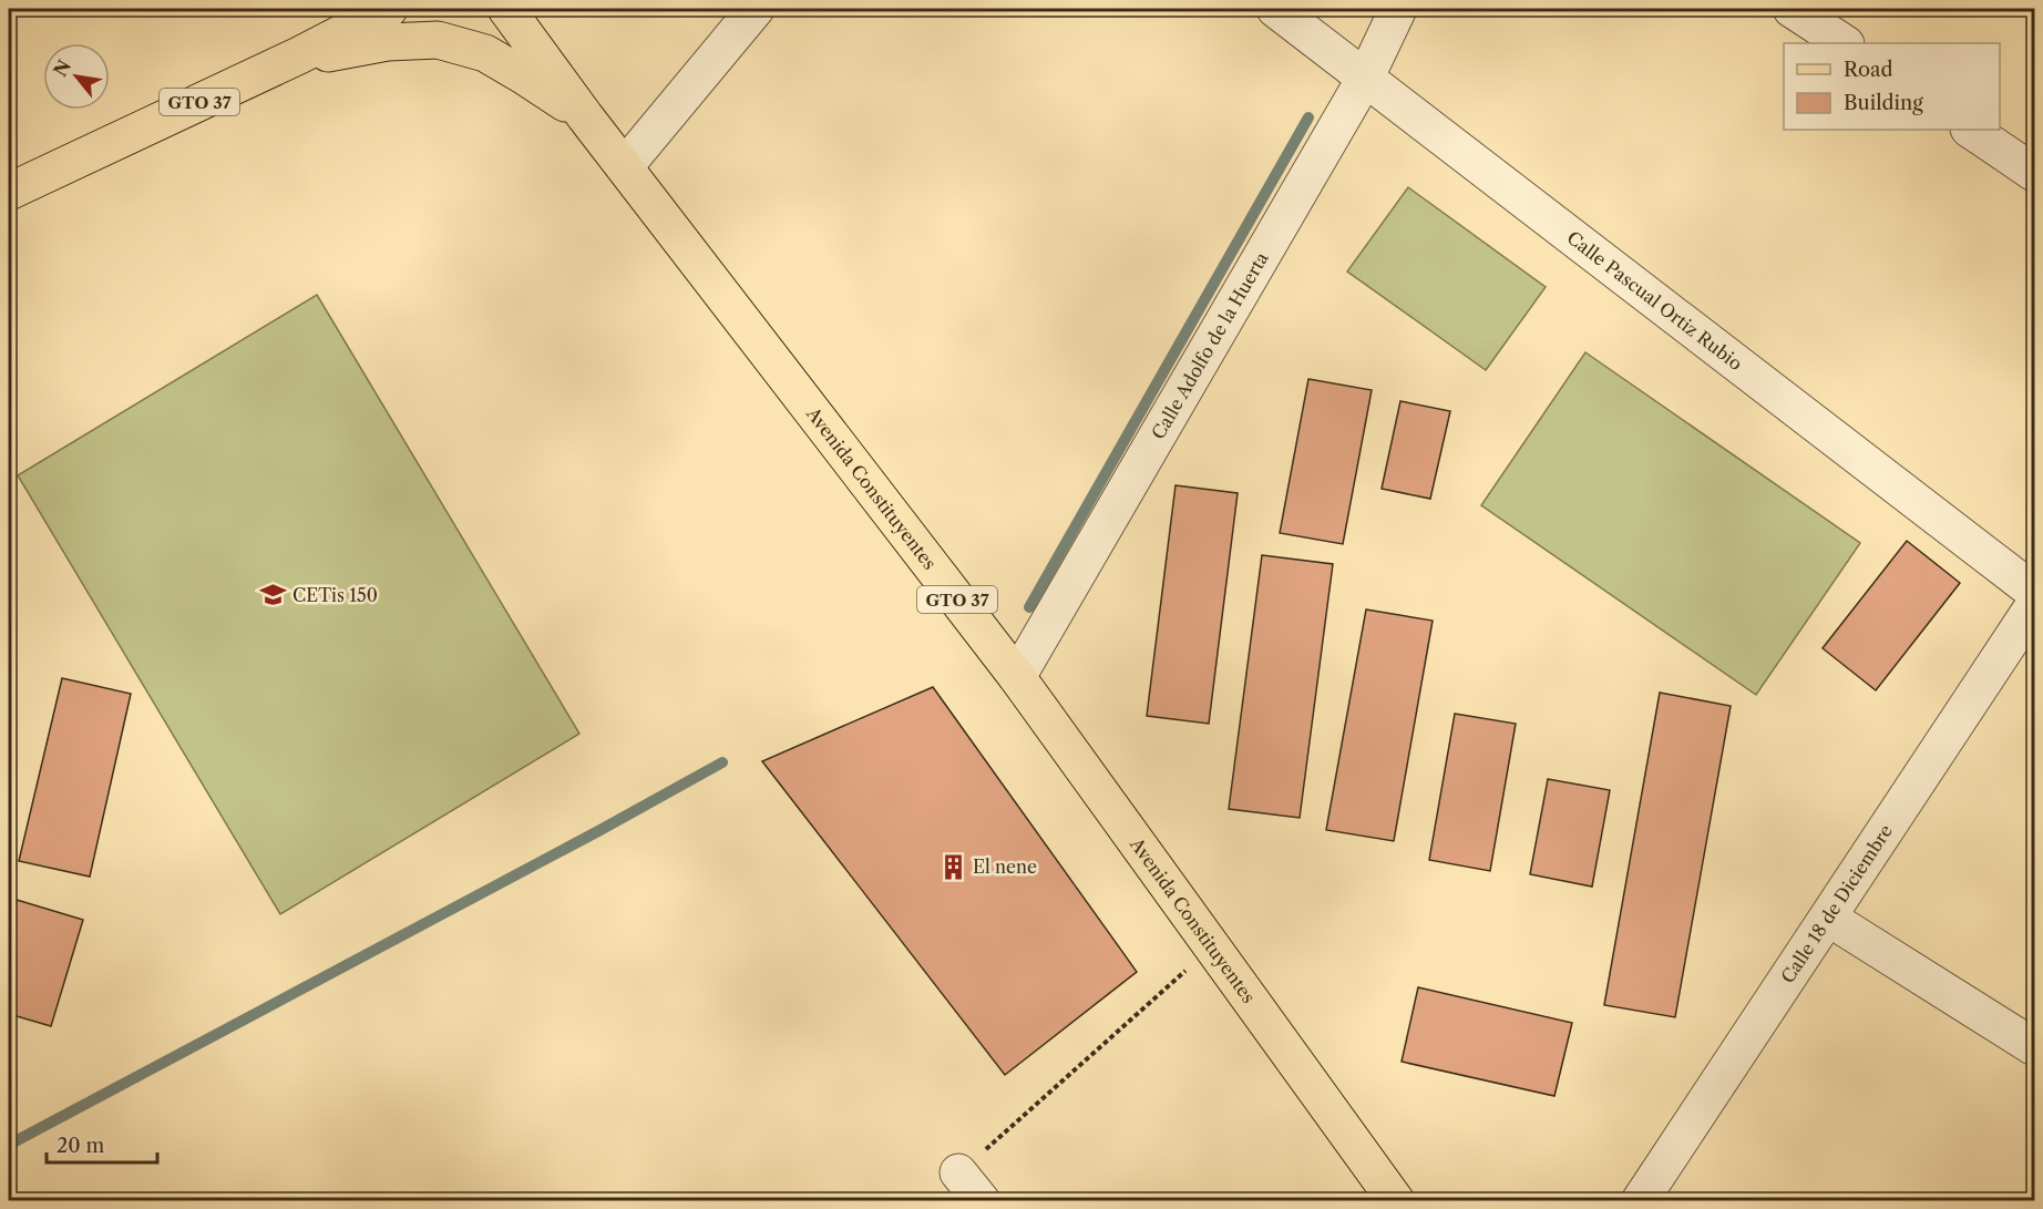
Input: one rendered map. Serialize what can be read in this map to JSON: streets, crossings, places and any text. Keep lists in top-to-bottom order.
{
  "streets": {
    "main road": ["GTO 37", "Avenida Constituyentes"],
    "street": ["Calle Pascual Ortiz Rubio", "Calle Adolfo de la Huerta", "Calle 18 de Diciembre"]
  },
  "crossings": [
    ["Calle Pascual Ortiz Rubio", "Calle Adolfo de la Huerta"],
    ["Calle Adolfo de la Huerta", "Avenida Constituyentes"]
  ],
  "places": {
    "school or university": ["CETis 150"],
    "building": ["El nene"]
  },
  "legend": ["Road", "Building"],
  "scale_bar": "20 m",
  "north": "top left"
}
